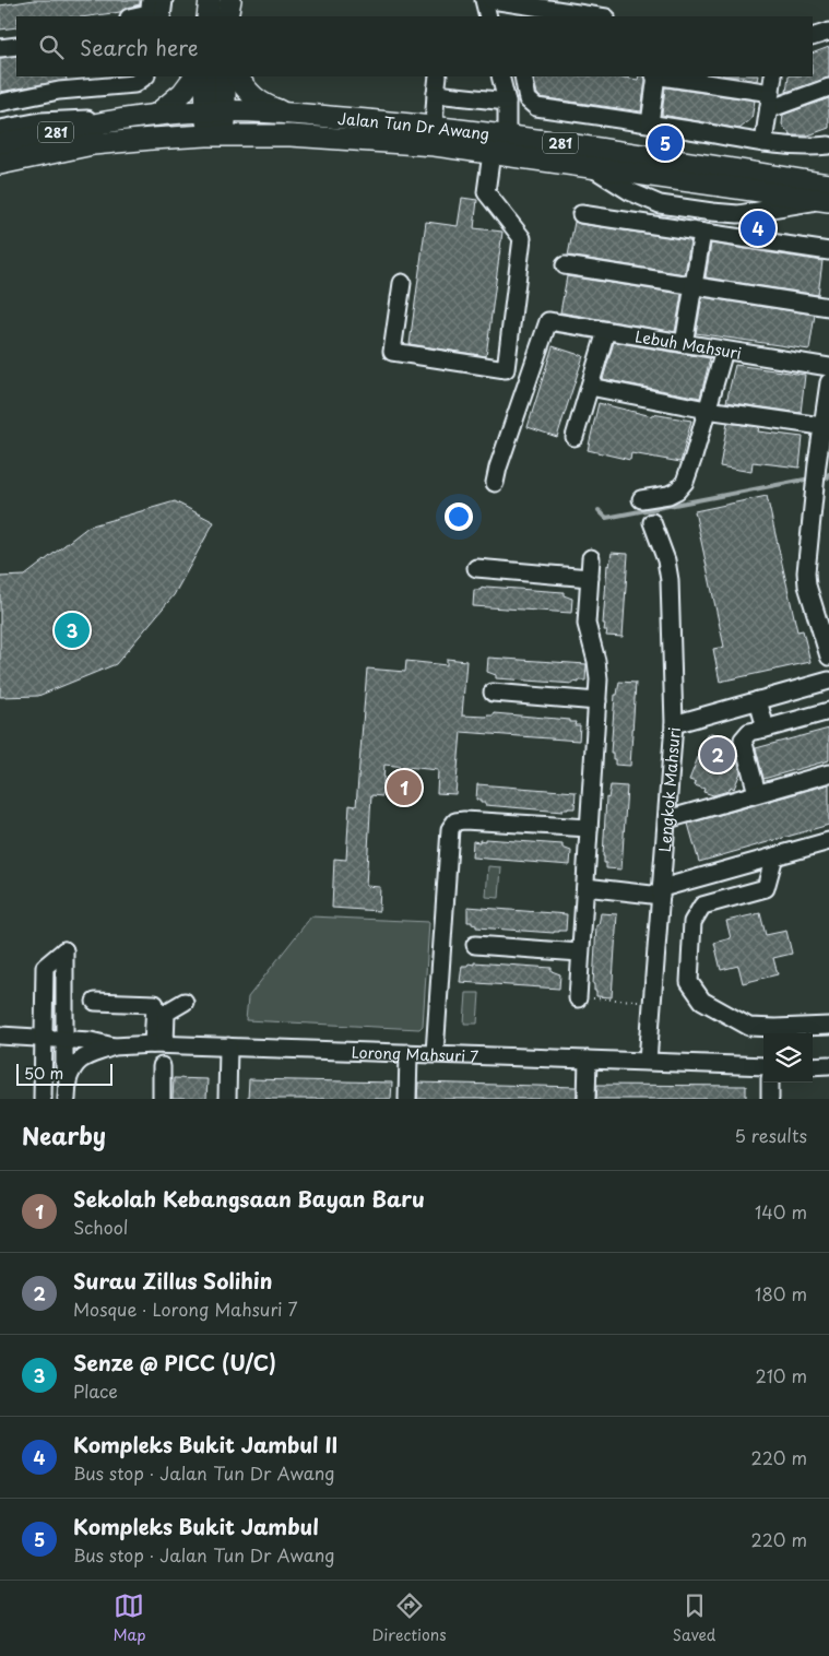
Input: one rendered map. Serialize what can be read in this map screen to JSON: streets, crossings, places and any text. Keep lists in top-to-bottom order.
{
  "streets": {
    "main road": ["Jalan Tun Dr Awang", "281"],
    "street": ["Lebuh Mahsuri", "Lengkok Mahsuri", "Lorong Mahsuri 7"]
  },
  "crossings": [
    ["Lengkok Mahsuri", "Lorong Mahsuri 7"]
  ],
  "scale_bar": "50 m",
  "page": {
    "search": "Search here",
    "pins": [
      "5",
      "4",
      "3",
      "2",
      "1"
    ],
    "scale": "50 m",
    "heading": ["Nearby", "5 results"],
    "list": [
      {
        "mark": "1",
        "name": "Sekolah Kebangsaan Bayan Baru",
        "note": "School",
        "value": "140 m"
      },
      {
        "mark": "2",
        "name": "Surau Zillus Solihin",
        "note": "Mosque · Lorong Mahsuri 7",
        "value": "180 m"
      },
      {
        "mark": "3",
        "name": "Senze @ PICC (U/C)",
        "note": "Place",
        "value": "210 m"
      },
      {
        "mark": "4",
        "name": "Kompleks Bukit Jambul II",
        "note": "Bus stop · Jalan Tun Dr Awang",
        "value": "220 m"
      },
      {
        "mark": "5",
        "name": "Kompleks Bukit Jambul",
        "note": "Bus stop · Jalan Tun Dr Awang",
        "value": "220 m"
      }
    ],
    "nav": ["Map", "Directions", "Saved"]
  }
}
